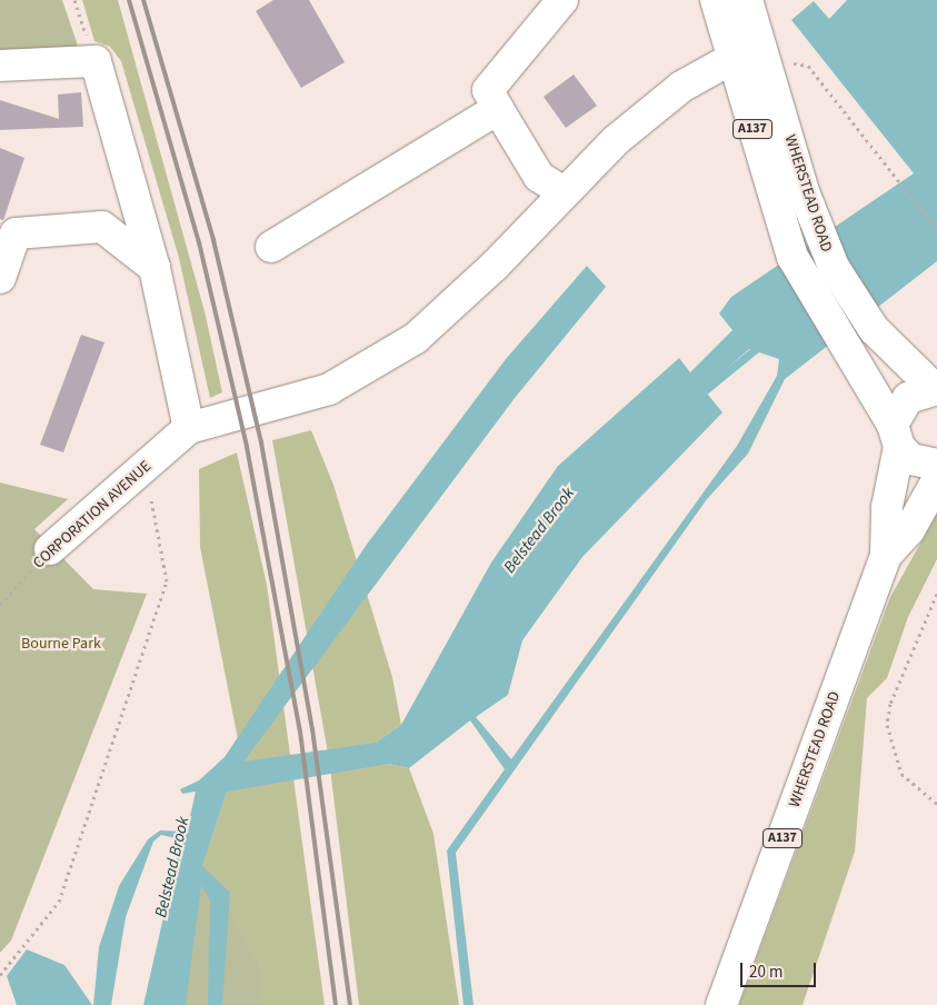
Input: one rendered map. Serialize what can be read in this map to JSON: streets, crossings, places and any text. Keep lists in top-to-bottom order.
{
  "streets": {
    "main road": ["A137", "WHERSTEAD ROAD", "CORPORATION AVENUE"]
  },
  "crossings": [
    ["A137", "WHERSTEAD ROAD"]
  ],
  "water": ["Belstead Brook"],
  "parks": ["Bourne Park"],
  "scale_bar": "20 m"
}
